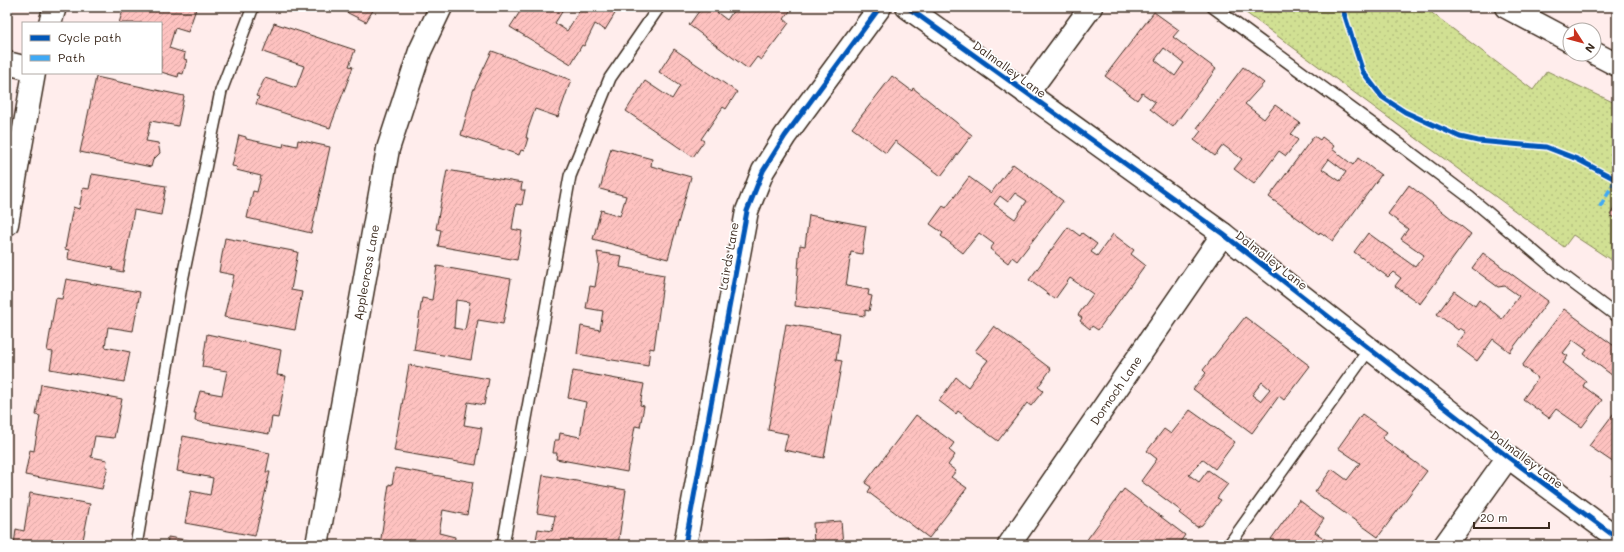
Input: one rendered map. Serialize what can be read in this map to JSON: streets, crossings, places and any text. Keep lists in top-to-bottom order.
{
  "streets": {
    "street": [
      "Dalmalley Lane",
      "Lairds Lane",
      "Applecross Lane",
      "Dornoch Lane"
    ]
  },
  "crossings": [
    ["Dalmalley Lane", "Dornoch Lane"]
  ],
  "legend": ["Cycle path", "Path"],
  "scale_bar": "20 m",
  "north": "bottom right"
}
